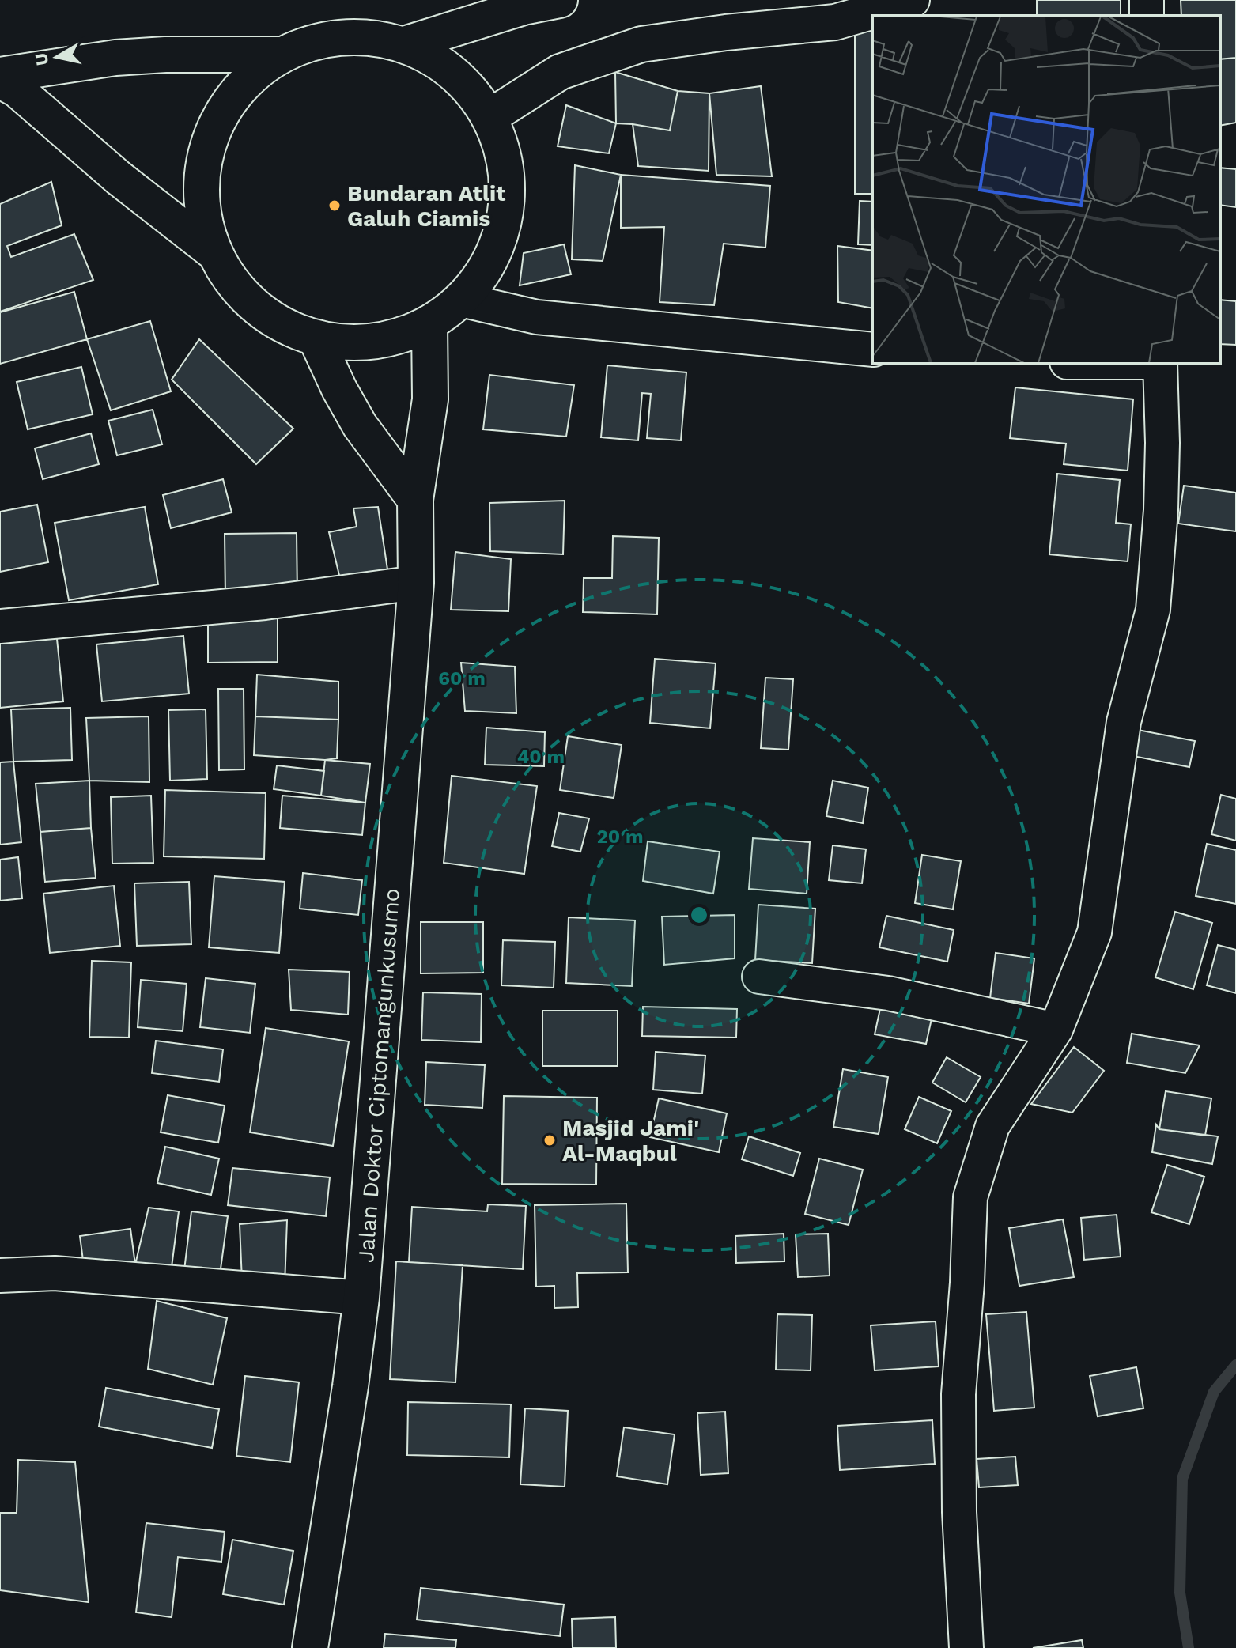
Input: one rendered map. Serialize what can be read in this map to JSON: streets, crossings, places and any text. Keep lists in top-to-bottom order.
{
  "streets": {
    "main road": ["Jalan Doktor Ciptomangunkusumo"]
  },
  "places": ["Bundaran Atlit Galuh Ciamis", "Masjid Jami' Al-Maqbul"],
  "north": "left",
  "rings": ["60 m", "40 m", "20 m"]
}
